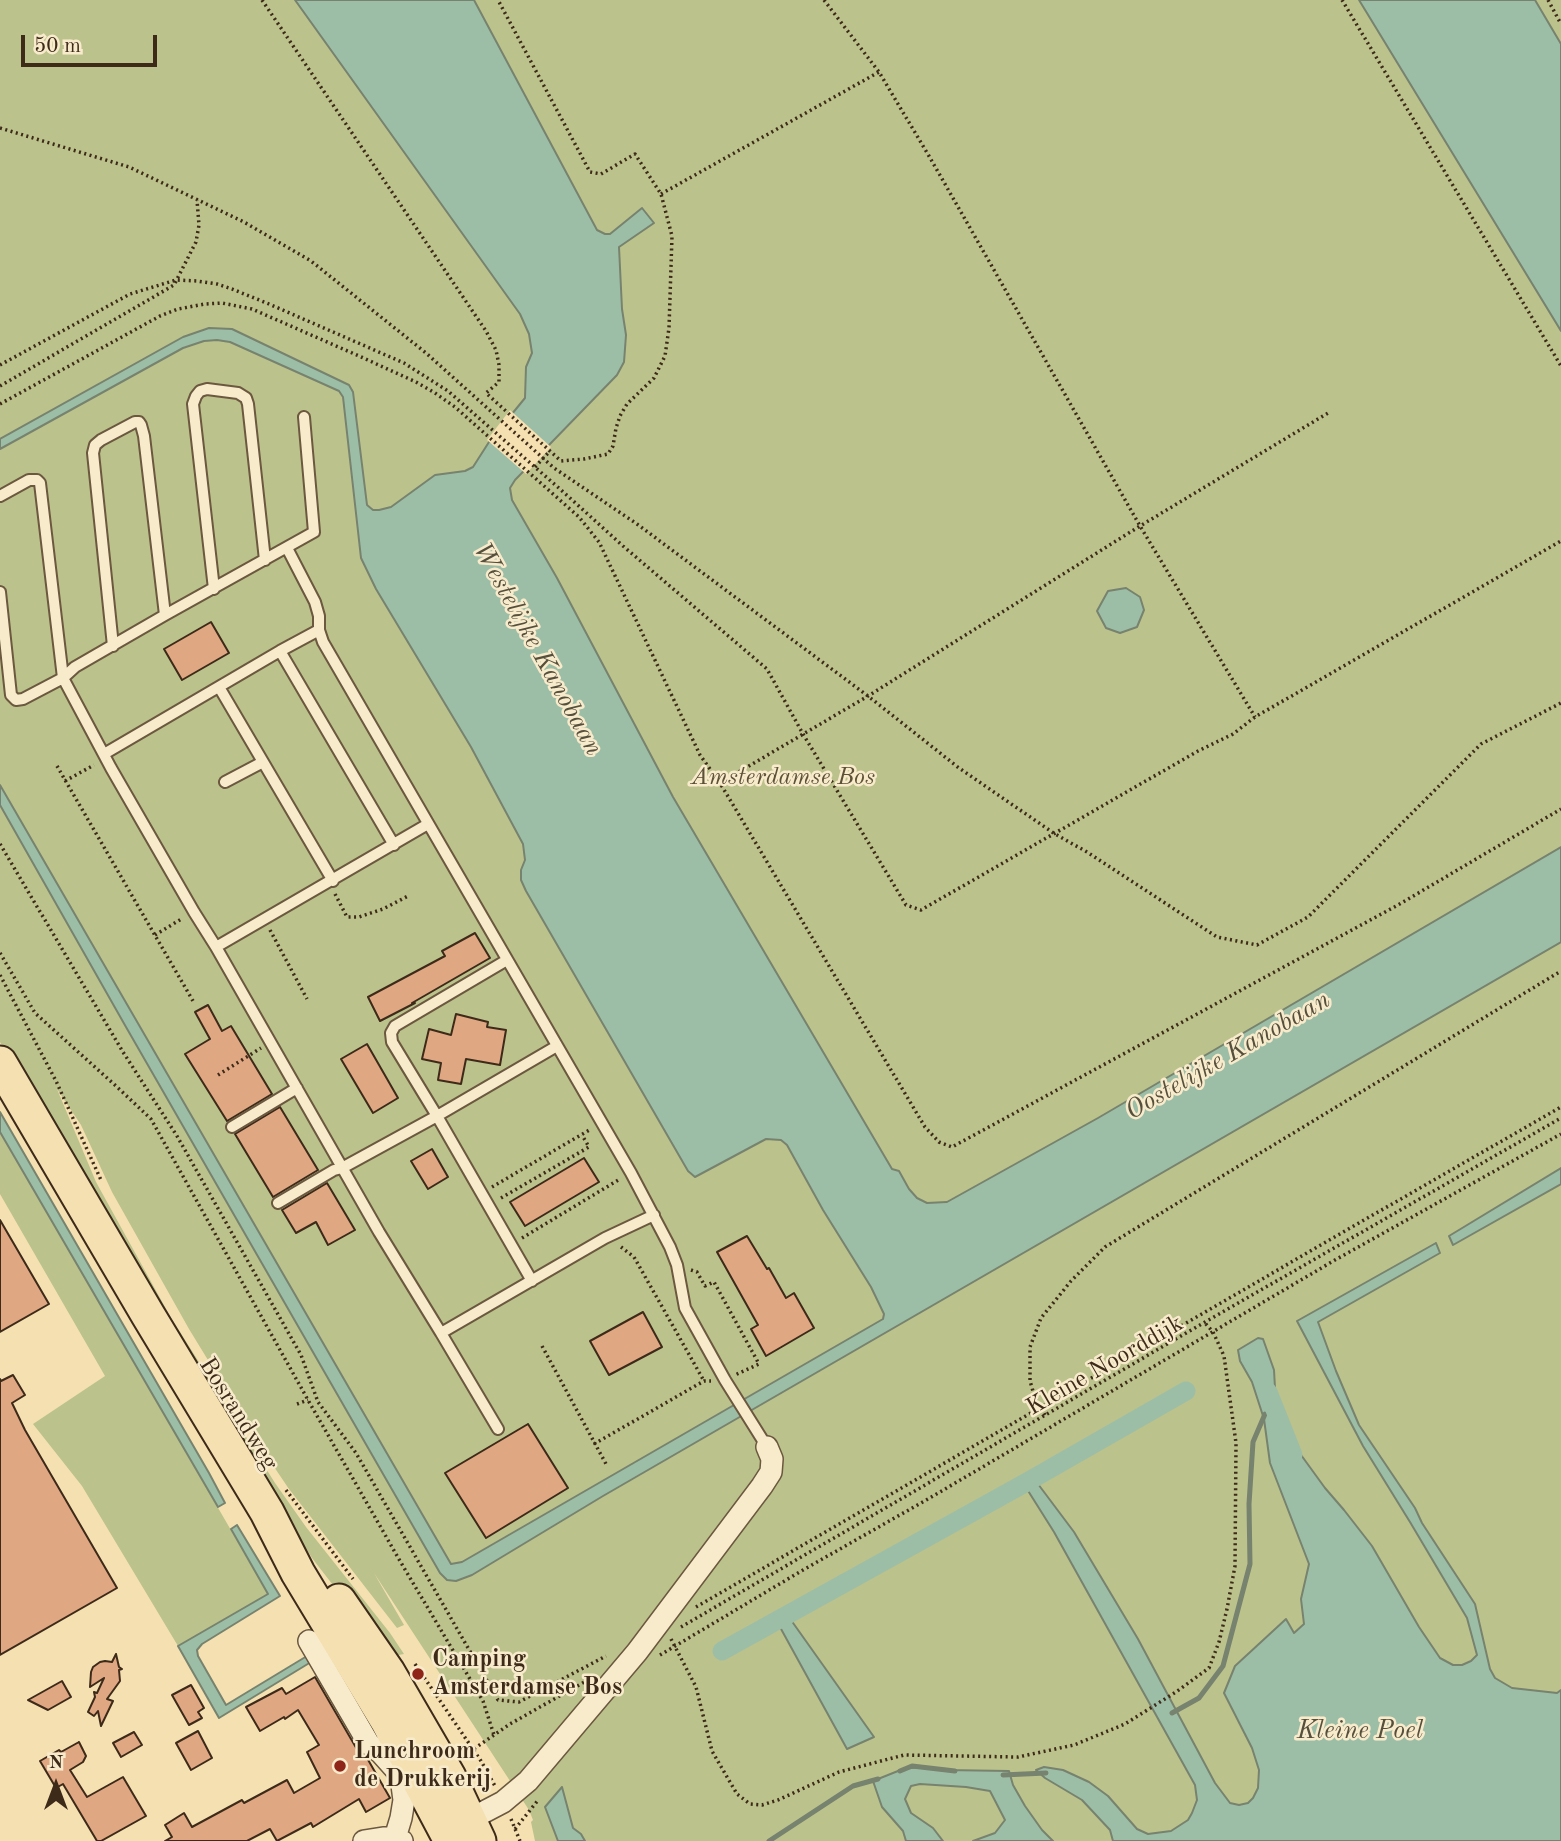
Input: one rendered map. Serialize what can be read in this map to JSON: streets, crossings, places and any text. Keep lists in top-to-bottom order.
{
  "streets": {
    "main road": ["Bosrandweg"],
    "path": ["Kleine Noorddijk"]
  },
  "water": ["Westelijke Kanobaan", "Oostelijke Kanobaan", "Kleine Poel"],
  "parks": ["Amsterdamse Bos"],
  "places": ["Camping Amsterdamse Bos", "Lunchroom de Drukkerij"],
  "scale_bar": "50 m",
  "north": "top"
}
